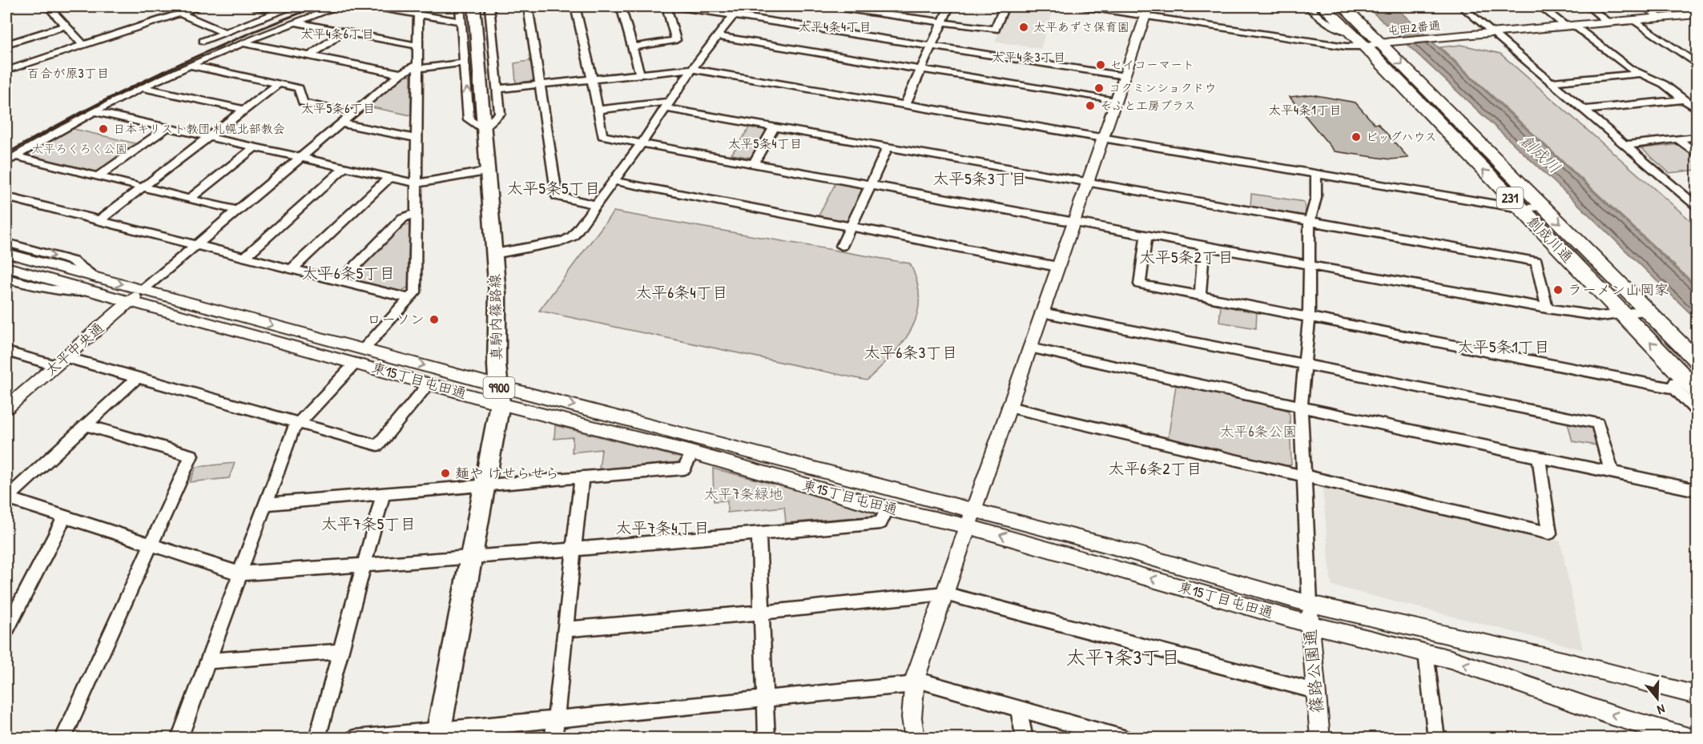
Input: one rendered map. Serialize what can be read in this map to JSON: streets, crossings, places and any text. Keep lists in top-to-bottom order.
{
  "streets": {
    "highway": ["231", "創成川通"],
    "main road": ["真駒内篠路線", "9900"],
    "street": [
      "屯田2番通",
      "太平中央通",
      "東15丁目屯田通",
      "篠路公園通"
    ]
  },
  "crossings": [
    ["屯田2番通", "創成川通"],
    ["真駒内篠路線", "東15丁目屯田通"],
    ["太平中央通", "東15丁目屯田通"],
    ["東15丁目屯田通", "篠路公園通"]
  ],
  "districts": [
    "太平4条4丁目",
    "太平4条6丁目",
    "太平4条3丁目",
    "百合が原3丁目",
    "太平5条6丁目",
    "太平4条1丁目",
    "太平5条4丁目",
    "太平5条3丁目",
    "太平5条5丁目",
    "太平5条2丁目",
    "太平6条5丁目",
    "太平6条4丁目",
    "太平5条1丁目",
    "太平6条3丁目",
    "太平6条2丁目",
    "太平7条5丁目",
    "太平7条4丁目",
    "太平7条3丁目"
  ],
  "water": ["創成川"],
  "parks": ["太平ろくろく公園", "太平6条公園", "太平7条緑地"],
  "places": [
    "太平あずさ保育園",
    "セイコーマート",
    "コクミンショクドウ",
    "そふと工房プラス",
    "日本キリスト教団 札幌北部教会",
    "ビッグハウス",
    "ラーメン山岡家",
    "ローソン",
    "麺や けせらせら"
  ],
  "north": "bottom"
}
